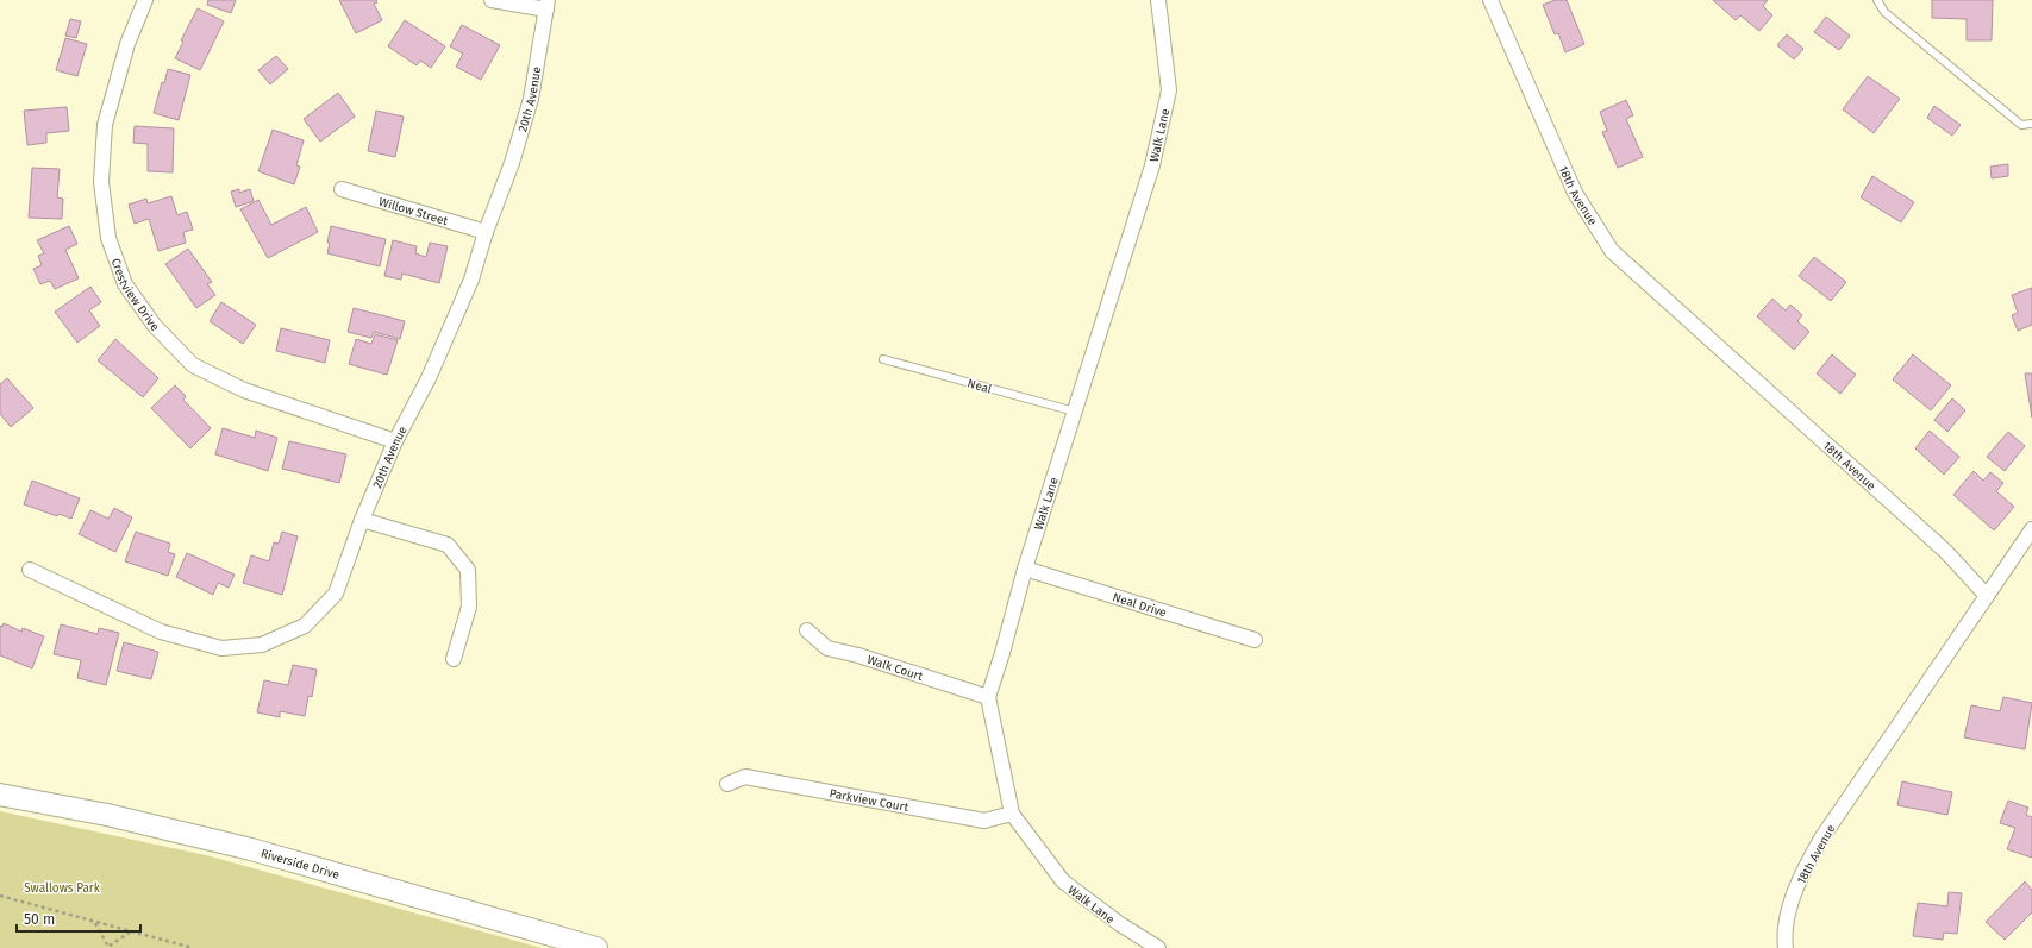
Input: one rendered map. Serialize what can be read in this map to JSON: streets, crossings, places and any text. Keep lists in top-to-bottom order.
{
  "streets": {
    "main road": ["Riverside Drive"],
    "street": [
      "20th Avenue",
      "Walk Lane",
      "18th Avenue",
      "Willow Street",
      "Crestview Drive",
      "Neal Drive",
      "Walk Court",
      "Parkview Court"
    ],
    "lane": ["Neal"]
  },
  "crossings": [
    ["20th Avenue", "Willow Street"],
    ["20th Avenue", "Crestview Drive"],
    ["Walk Lane", "Neal"],
    ["Walk Lane", "Neal Drive"],
    ["Walk Lane", "Walk Court"],
    ["Walk Lane", "Parkview Court"]
  ],
  "parks": ["Swallows Park"],
  "scale_bar": "50 m"
}
